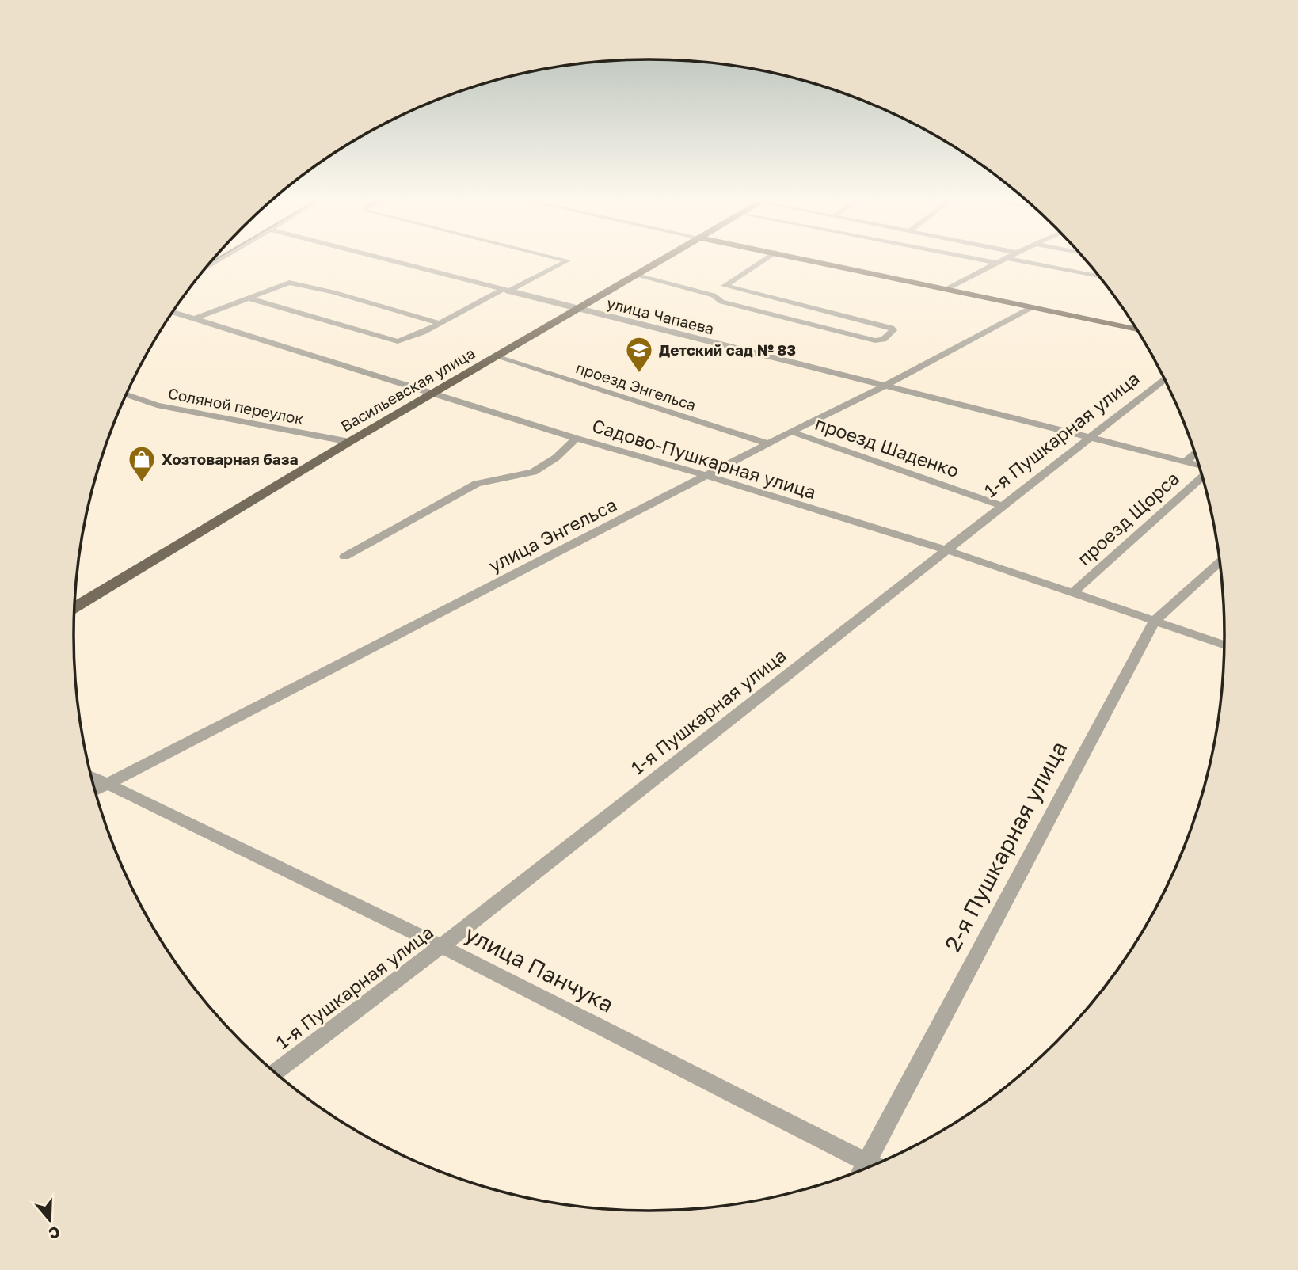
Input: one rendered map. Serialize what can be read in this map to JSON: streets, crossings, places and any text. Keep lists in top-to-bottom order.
{
  "streets": {
    "main road": ["Васильевская улица"],
    "street": [
      "улица Чапаева",
      "проезд Энгельса",
      "Соляной переулок",
      "1-я Пушкарная улица",
      "проезд Шаденко",
      "Садово-Пушкарная улица",
      "проезд Щорса",
      "улица Энгельса",
      "2-я Пушкарная улица",
      "улица Панчука"
    ]
  },
  "crossings": [
    ["улица Чапаева", "Васильевская улица"],
    ["улица Чапаева", "1-я Пушкарная улица"],
    ["улица Чапаева", "проезд Щорса"],
    ["улица Чапаева", "улица Энгельса"],
    ["проезд Энгельса", "Васильевская улица"],
    ["проезд Энгельса", "улица Энгельса"],
    ["Васильевская улица", "Соляной переулок"],
    ["Васильевская улица", "Садово-Пушкарная улица"],
    ["1-я Пушкарная улица", "проезд Шаденко"],
    ["1-я Пушкарная улица", "Садово-Пушкарная улица"],
    ["1-я Пушкарная улица", "улица Панчука"],
    ["проезд Шаденко", "улица Энгельса"],
    ["Садово-Пушкарная улица", "проезд Щорса"],
    ["Садово-Пушкарная улица", "улица Энгельса"],
    ["Садово-Пушкарная улица", "2-я Пушкарная улица"],
    ["улица Энгельса", "улица Панчука"]
  ],
  "places": {
    "school or university": ["Детский сад № 83"],
    "shop": ["Хозтоварная база"]
  },
  "north": "bottom"
}
